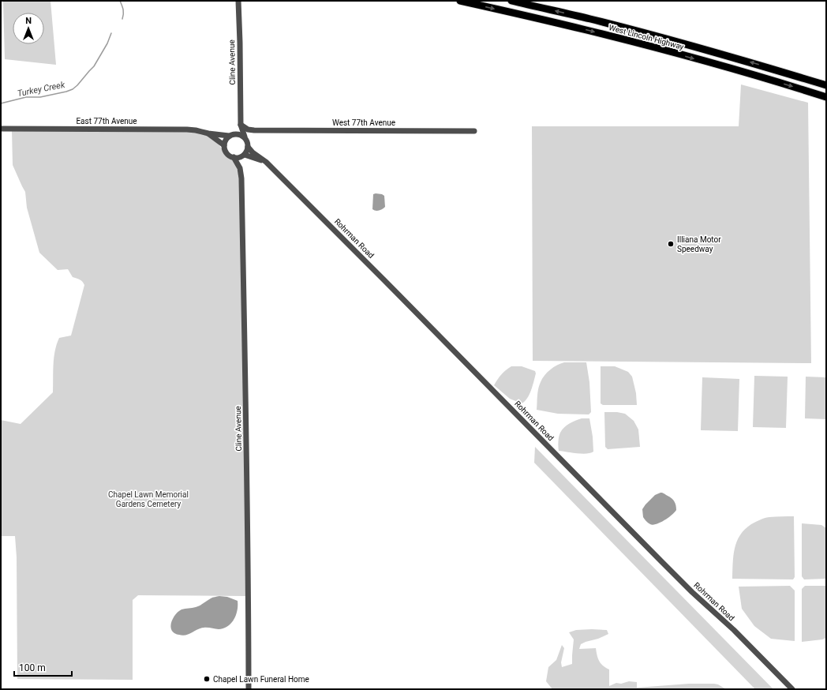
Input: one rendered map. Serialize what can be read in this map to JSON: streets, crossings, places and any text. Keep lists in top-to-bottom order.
{
  "streets": {
    "main road": ["West Lincoln Highway"],
    "street": [
      "Cline Avenue",
      "East 77th Avenue",
      "West 77th Avenue",
      "Rohrman Road"
    ]
  },
  "crossings": [
    ["Cline Avenue", "East 77th Avenue"],
    ["Cline Avenue", "West 77th Avenue"],
    ["Cline Avenue", "Rohrman Road"],
    ["East 77th Avenue", "Rohrman Road"]
  ],
  "water": ["Turkey Creek"],
  "parks": ["Chapel Lawn Memorial Gardens Cemetery"],
  "places": ["Illiana Motor Speedway", "Chapel Lawn Funeral Home"],
  "scale_bar": "100 m",
  "north": "top"
}
